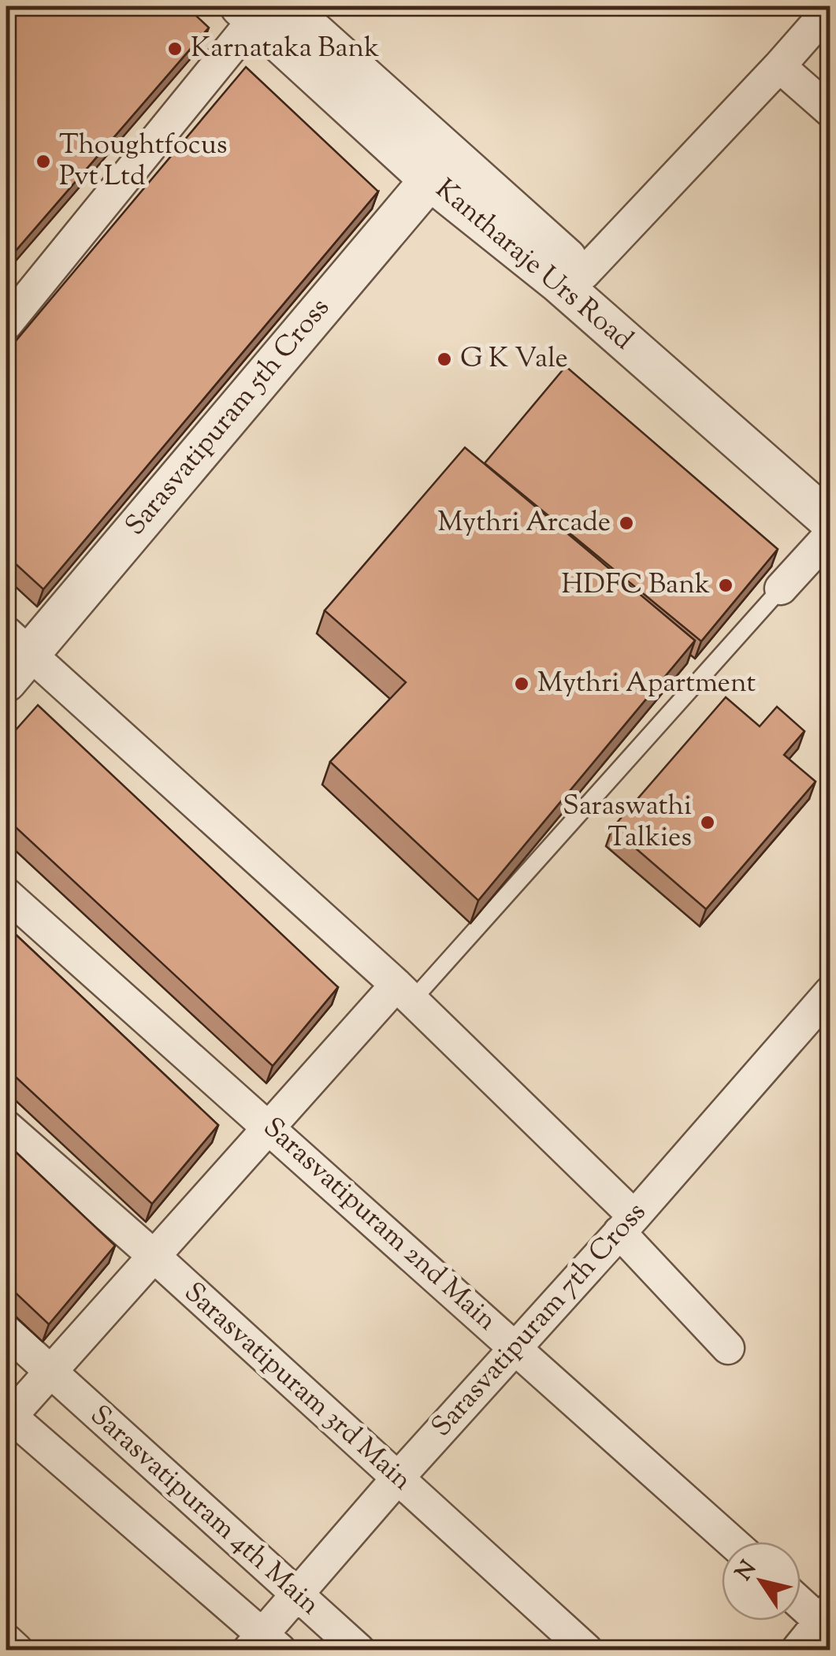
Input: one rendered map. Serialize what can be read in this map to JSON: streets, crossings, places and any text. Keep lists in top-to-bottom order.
{
  "streets": {
    "street": [
      "Kantharaje Urs Road",
      "Sarasvatipuram 5th Cross",
      "Sarasvatipuram 2nd Main",
      "Sarasvatipuram 7th Cross",
      "Sarasvatipuram 3rd Main",
      "Sarasvatipuram 4th Main"
    ]
  },
  "crossings": [
    ["Kantharaje Urs Road", "Sarasvatipuram 5th Cross"],
    ["Sarasvatipuram 2nd Main", "Sarasvatipuram 7th Cross"],
    ["Sarasvatipuram 7th Cross", "Sarasvatipuram 3rd Main"],
    ["Sarasvatipuram 7th Cross", "Sarasvatipuram 4th Main"]
  ],
  "places": [
    "Karnataka Bank",
    "Thoughtfocus Pvt Ltd",
    "G K Vale",
    "Mythri Arcade",
    "HDFC Bank",
    "Mythri Apartment",
    "Saraswathi Talkies"
  ],
  "north": "top left"
}
